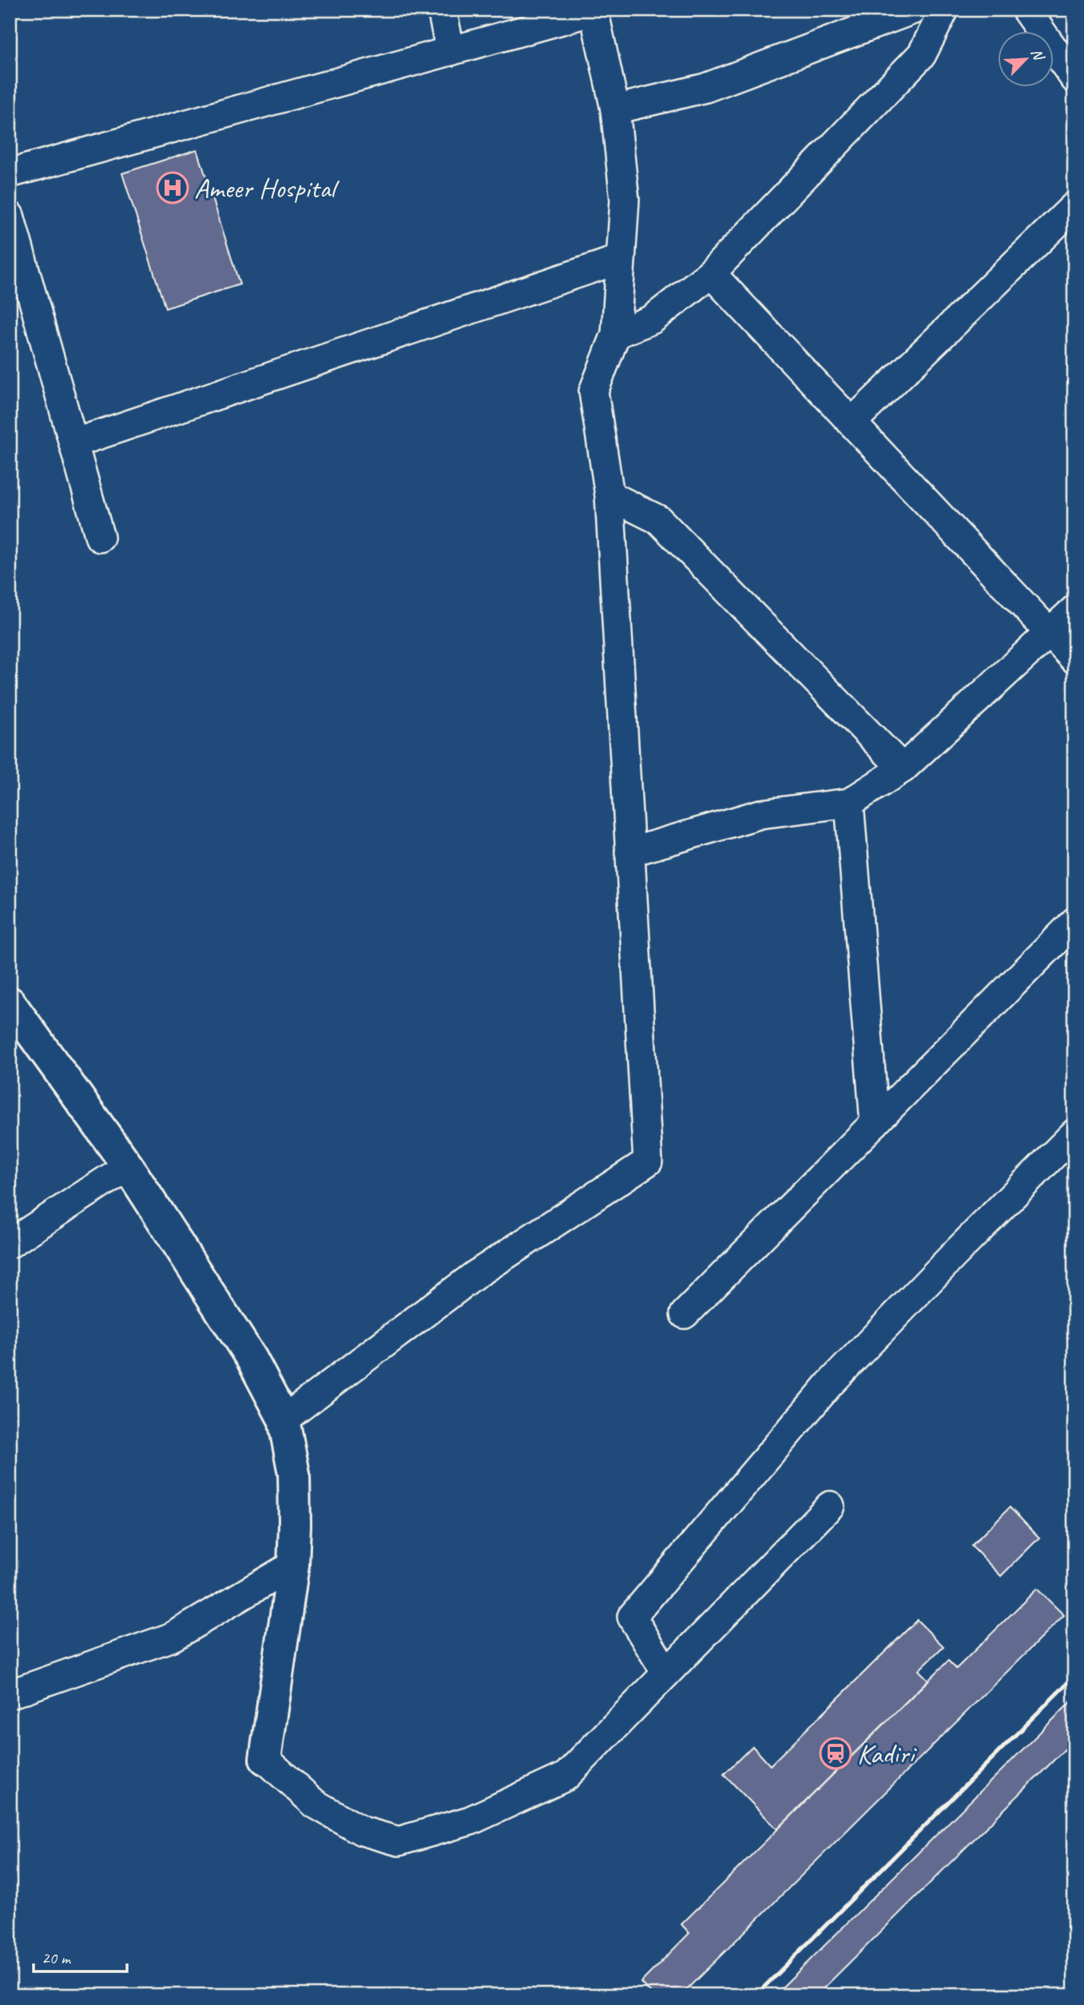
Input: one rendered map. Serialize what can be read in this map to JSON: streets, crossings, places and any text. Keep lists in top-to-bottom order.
{
  "places": {
    "hospital": ["Ameer Hospital"],
    "station": ["Kadiri"]
  },
  "scale_bar": "20 m",
  "north": "top right"
}
